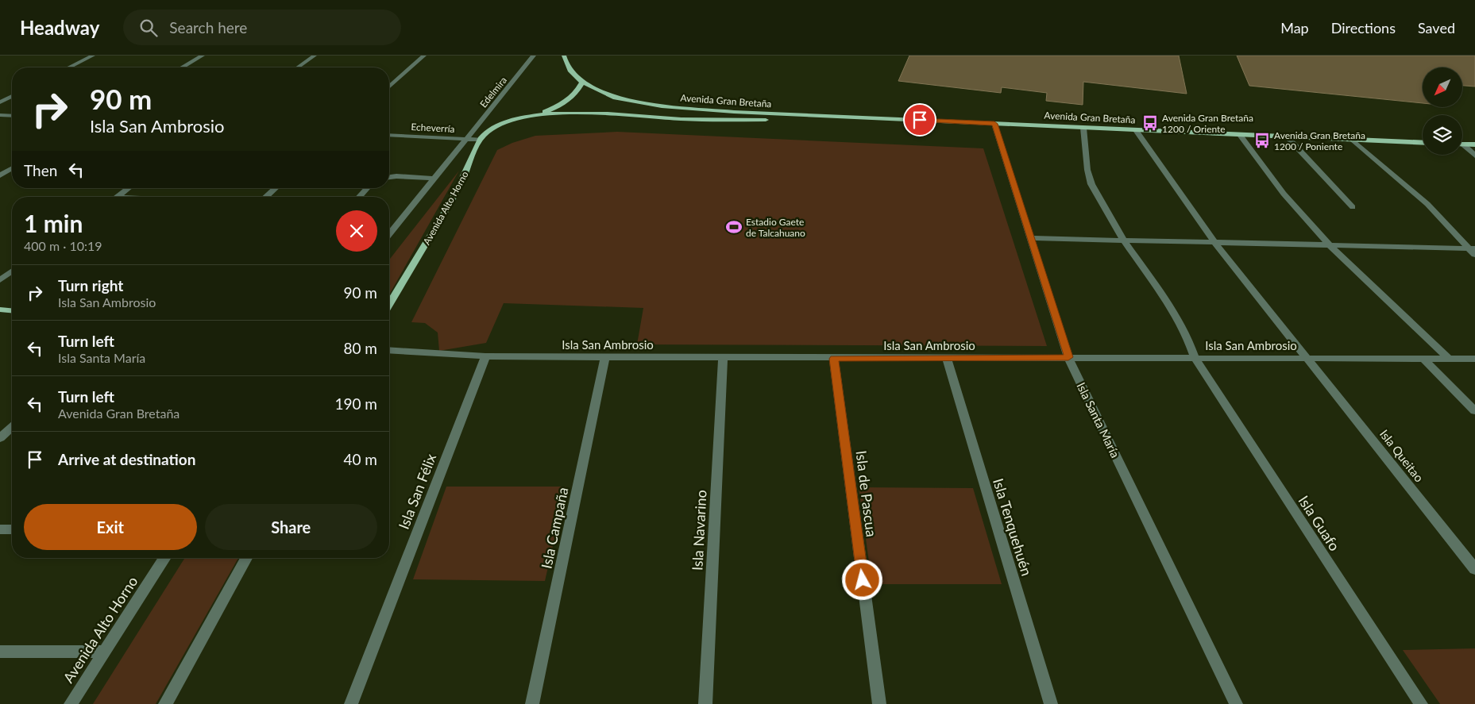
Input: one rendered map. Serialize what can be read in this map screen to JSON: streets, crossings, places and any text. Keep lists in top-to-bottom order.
{
  "streets": {
    "main road": ["Avenida Gran Bretaña", "Avenida Alto Horno"],
    "street": [
      "Edelmira",
      "Echeverría",
      "Isla San Ambrosio",
      "Isla Santa María",
      "Isla Queitao",
      "Isla San Félix",
      "Isla de Pascua",
      "Isla Guafo",
      "Isla Tenquehuén",
      "Isla Campaña",
      "Isla Navarino"
    ]
  },
  "crossings": [
    ["Edelmira", "Echeverría"],
    ["Edelmira", "Avenida Alto Horno"],
    ["Avenida Gran Bretaña", "Avenida Alto Horno"],
    ["Avenida Gran Bretaña", "Isla Santa María"],
    ["Avenida Gran Bretaña", "Isla Queitao"],
    ["Avenida Gran Bretaña", "Isla Guafo"],
    ["Echeverría", "Avenida Alto Horno"],
    ["Isla San Ambrosio", "Isla Santa María"],
    ["Isla San Ambrosio", "Isla Queitao"],
    ["Isla San Ambrosio", "Isla San Félix"],
    ["Isla San Ambrosio", "Isla de Pascua"],
    ["Isla San Ambrosio", "Isla Guafo"],
    ["Isla San Ambrosio", "Isla Tenquehuén"],
    ["Isla San Ambrosio", "Isla Campaña"],
    ["Isla San Ambrosio", "Isla Navarino"]
  ],
  "places": {
    "bus stop": ["Avenida Gran Bretaña 1200 / Oriente", "Avenida Gran Bretaña 1200 / Poniente"],
    "sports": ["Estadio Gaete de Talcahuano"]
  },
  "north": "bottom left",
  "page": {
    "header": "Headway",
    "search": "Search here",
    "nav": ["Map", "Directions", "Saved"],
    "turn": ["90 m", "Isla San Ambrosio"],
    "then": "Then",
    "heading": ["1 min", "400 m · 10:19"],
    "list": [
      {
        "name": "Turn right",
        "note": "Isla San Ambrosio",
        "value": "90 m"
      },
      {
        "name": "Turn left",
        "note": "Isla Santa María",
        "value": "80 m"
      },
      {
        "name": "Turn left",
        "note": "Avenida Gran Bretaña",
        "value": "190 m"
      },
      {
        "name": "Arrive at destination",
        "value": "40 m"
      }
    ],
    "buttons": ["Exit", "Share"]
  }
}
